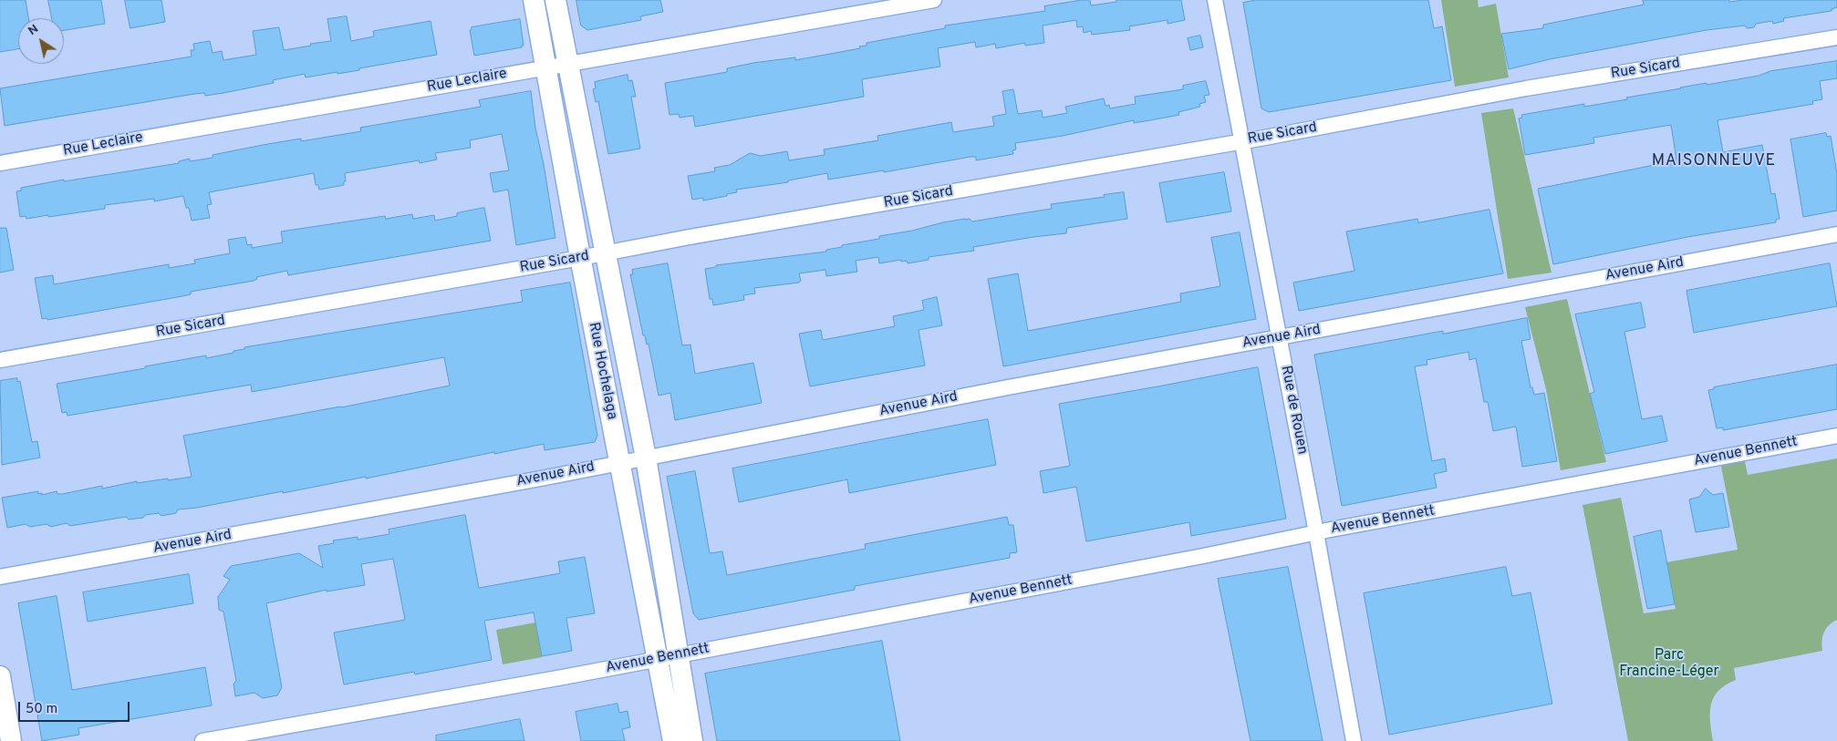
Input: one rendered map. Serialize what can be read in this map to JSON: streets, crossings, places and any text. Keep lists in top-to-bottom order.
{
  "streets": {
    "main road": ["Rue Hochelaga"],
    "street": [
      "Rue Sicard",
      "Rue Leclaire",
      "Avenue Aird",
      "Rue de Rouen",
      "Avenue Bennett"
    ]
  },
  "crossings": [
    ["Rue Sicard", "Rue Hochelaga"],
    ["Rue Sicard", "Rue de Rouen"],
    ["Rue Leclaire", "Rue Hochelaga"],
    ["Avenue Aird", "Rue Hochelaga"],
    ["Avenue Aird", "Rue de Rouen"],
    ["Rue Hochelaga", "Avenue Bennett"],
    ["Rue de Rouen", "Avenue Bennett"]
  ],
  "districts": ["MAISONNEUVE"],
  "parks": ["Parc Francine-Léger"],
  "scale_bar": "50 m",
  "north": "top left"
}
